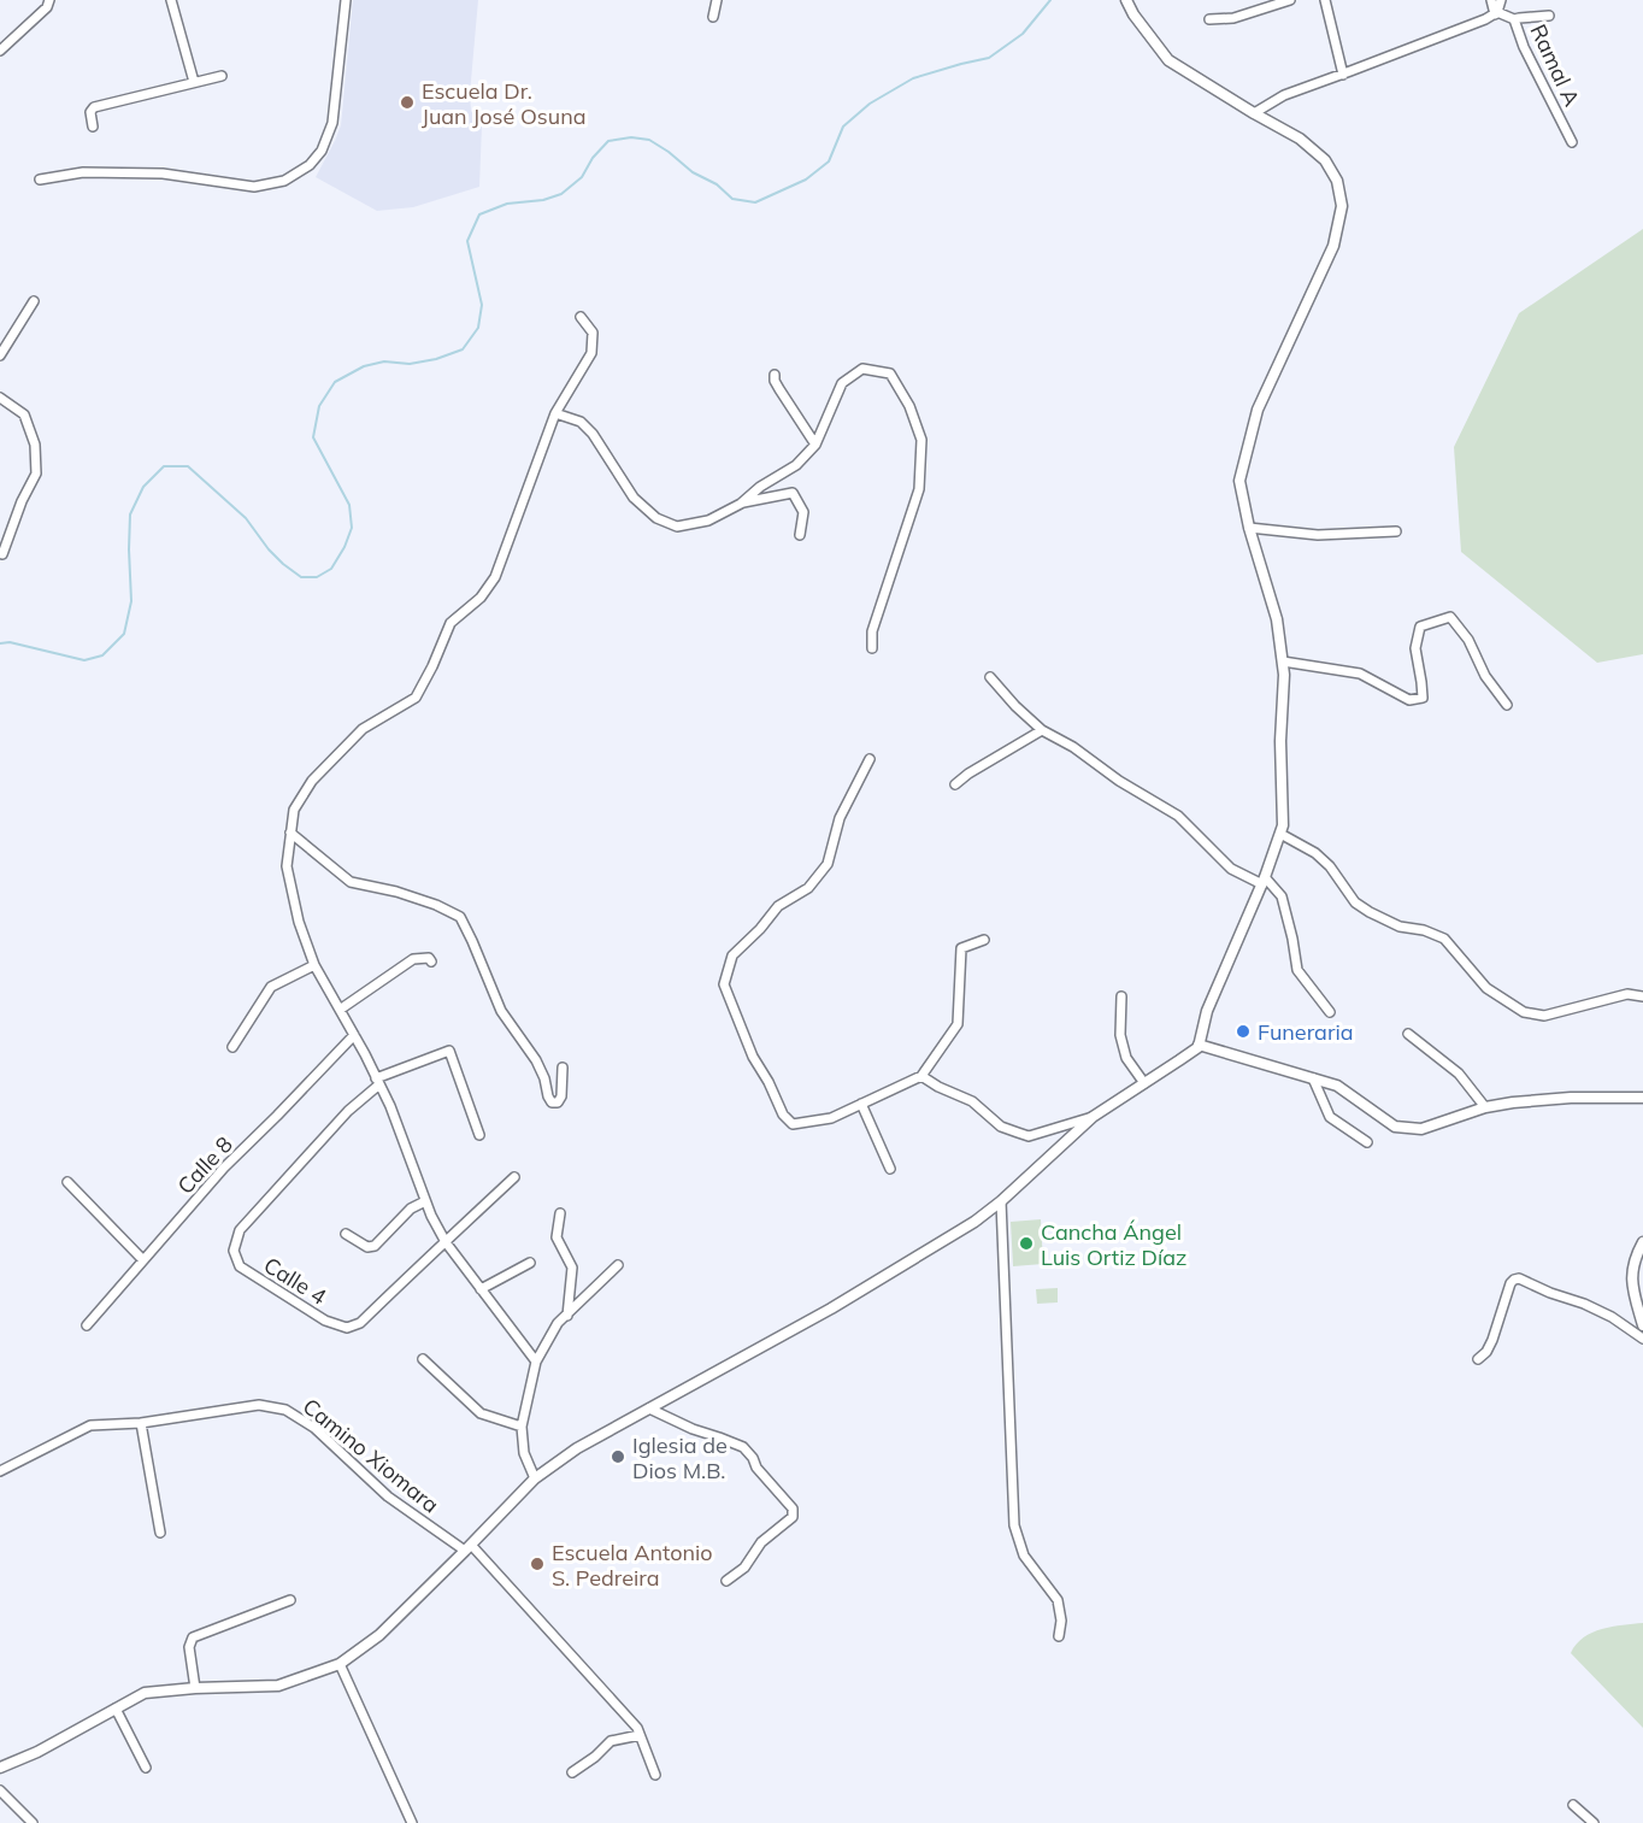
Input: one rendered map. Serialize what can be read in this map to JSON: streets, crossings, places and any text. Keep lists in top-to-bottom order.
{
  "streets": {
    "street": [
      "Ramal A",
      "Calle 8",
      "Calle 4",
      "Camino Xiomara"
    ]
  },
  "places": [
    "Escuela Dr. Juan José Osuna",
    "Funeraria",
    "Cancha Ángel Luis Ortiz Díaz",
    "Iglesia de Dios M.B.",
    "Escuela Antonio S. Pedreira"
  ]
}
